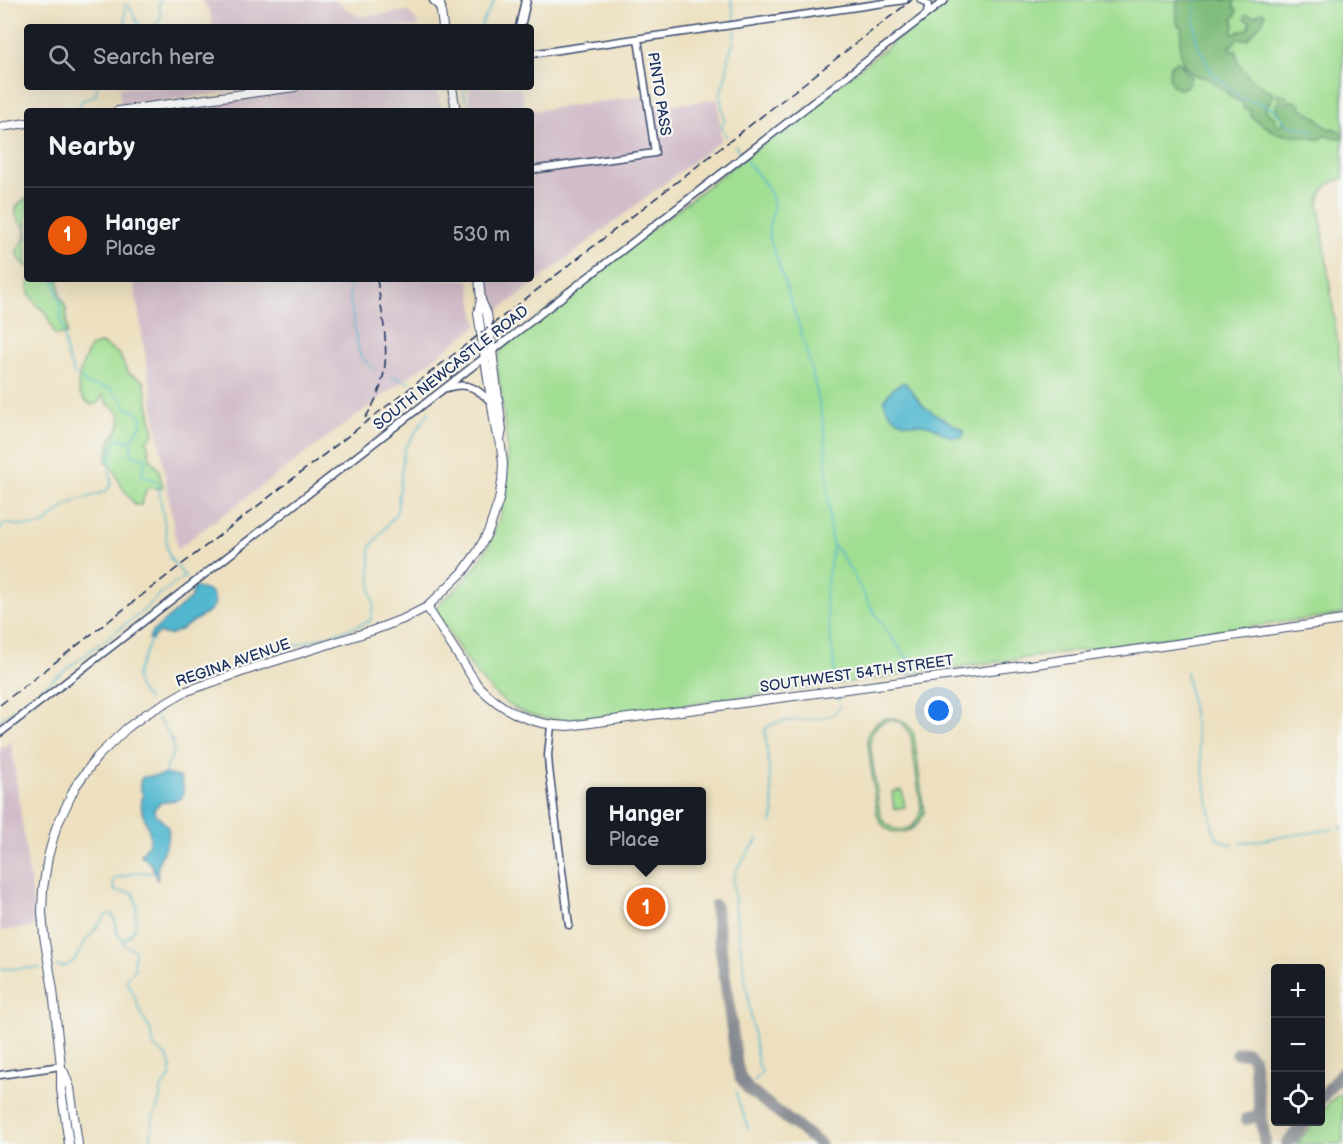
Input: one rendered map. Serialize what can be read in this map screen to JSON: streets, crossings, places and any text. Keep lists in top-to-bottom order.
{
  "streets": {
    "main road": ["REGINA AVENUE", "SOUTHWEST 54TH STREET"],
    "street": ["PINTO PASS", "SOUTH NEWCASTLE ROAD"]
  },
  "crossings": [
    ["REGINA AVENUE", "SOUTHWEST 54TH STREET"]
  ],
  "page": {
    "search": "Search here",
    "heading": "Nearby",
    "list": [
      {
        "mark": "1",
        "name": "Hanger",
        "note": "Place",
        "value": "530 m"
      }
    ],
    "popup": ["Hanger", "Place"],
    "pins": "1",
    "map_buttons": ["+", "−"]
  }
}
